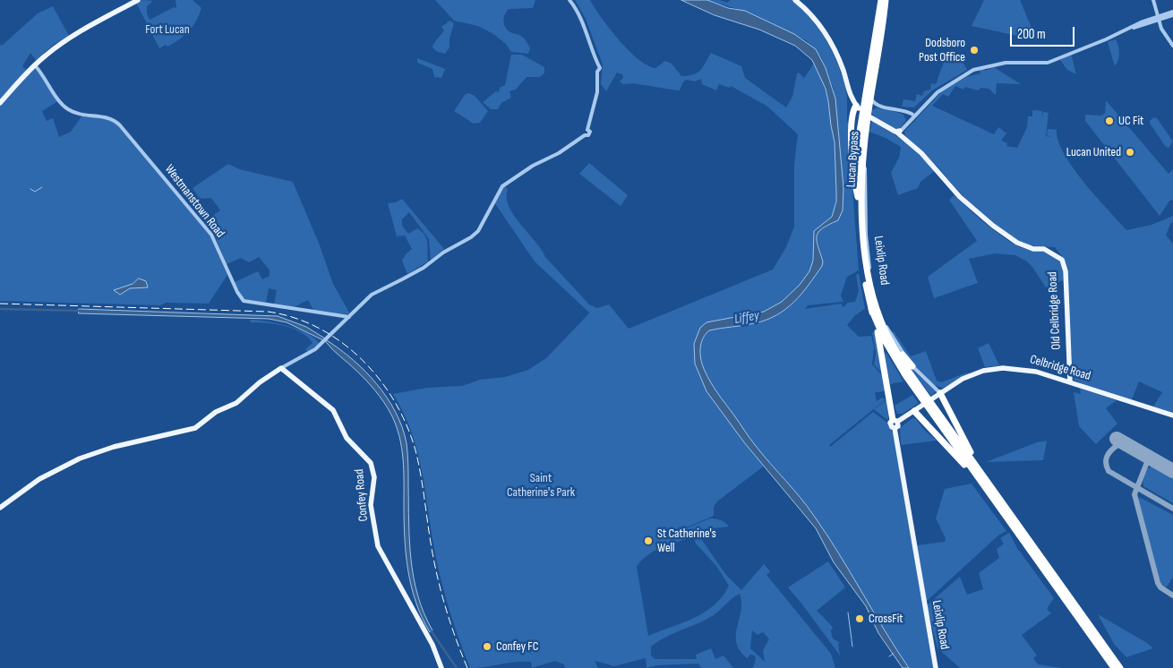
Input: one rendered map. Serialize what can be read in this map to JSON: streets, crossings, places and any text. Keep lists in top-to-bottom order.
{
  "streets": {
    "highway": ["Lucan Bypass", "Leixlip Road"],
    "main road": ["Old Celbridge Road", "Celbridge Road", "Confey Road"],
    "street": ["Westmanstown Road"]
  },
  "crossings": [
    ["Lucan Bypass", "Leixlip Road"],
    ["Lucan Bypass", "Old Celbridge Road"],
    ["Leixlip Road", "Old Celbridge Road"],
    ["Leixlip Road", "Celbridge Road"],
    ["Old Celbridge Road", "Celbridge Road"]
  ],
  "water": ["Liffey"],
  "parks": ["Fort Lucan", "Saint Catherine's Park"],
  "places": [
    "Dodsboro Post Office",
    "UC Fit",
    "Lucan United",
    "St Catherine's Well",
    "CrossFit",
    "Confey FC"
  ],
  "scale_bar": "200 m"
}
